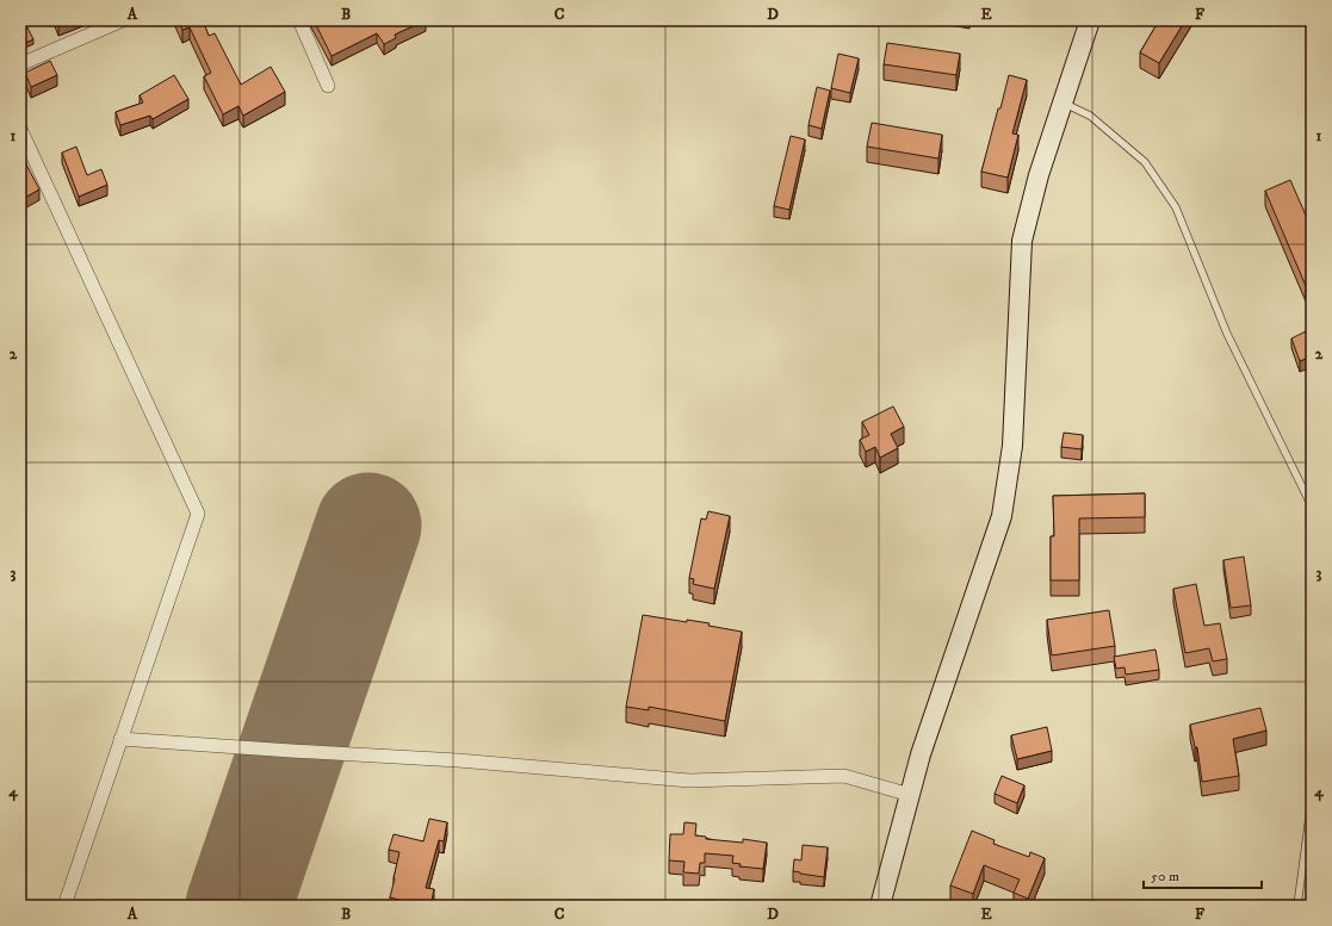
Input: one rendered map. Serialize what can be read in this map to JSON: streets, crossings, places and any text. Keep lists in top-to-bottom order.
{
  "scale_bar": "50 m",
  "grid": {
    "columns": [
      "A",
      "B",
      "C",
      "D",
      "E",
      "F"
    ],
    "rows": [
      "1",
      "2",
      "3",
      "4"
    ]
  }
}
